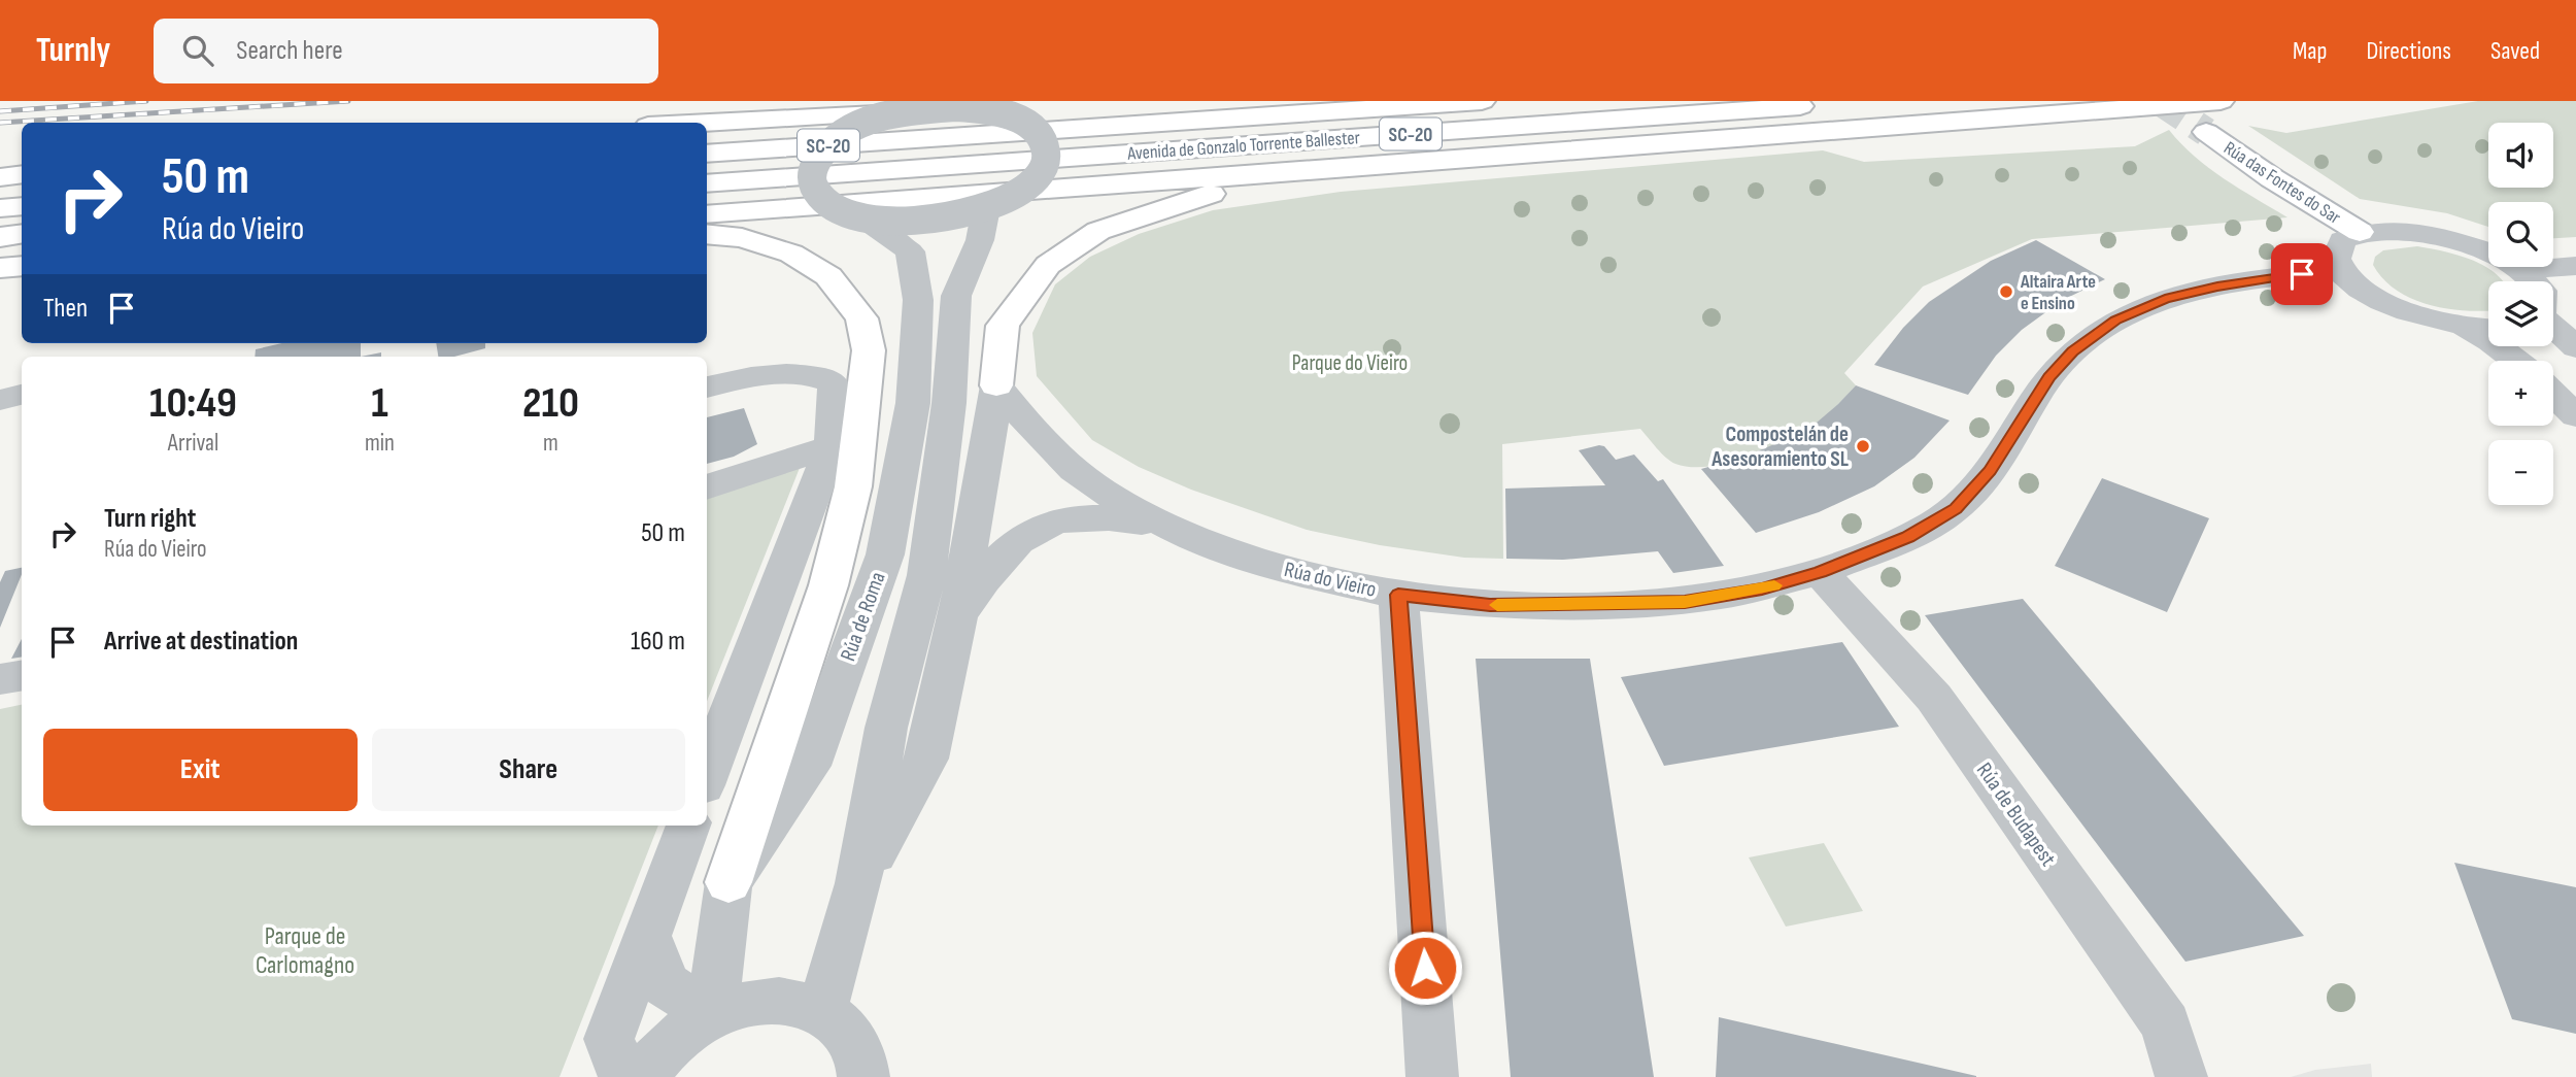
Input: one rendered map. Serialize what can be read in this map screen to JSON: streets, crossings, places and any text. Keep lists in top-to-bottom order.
{
  "streets": {
    "main road": ["SC-20", "Avenida de Gonzalo Torrente Ballester", "Rúa das Fontes do Sar"],
    "street": ["Rúa do Vieiro", "Rúa de Roma", "Rúa de Budapest"]
  },
  "crossings": [
    ["Rúa do Vieiro", "Rúa de Roma"],
    ["Rúa do Vieiro", "Rúa de Budapest"]
  ],
  "parks": ["Parque do Vieiro", "Parque de Carlomagno"],
  "places": ["Altaira Arte e Ensino", "Compostelán de Asesoramiento SL"],
  "page": {
    "header": "Turnly",
    "search": "Search here",
    "nav": ["Map", "Directions", "Saved"],
    "map_buttons": ["+", "−"],
    "turn": ["50 m", "Rúa do Vieiro"],
    "then": "Then",
    "eta": [
      "10:49",
      "Arrival",
      "1",
      "min",
      "210",
      "m"
    ],
    "list": [
      {
        "name": "Turn right",
        "note": "Rúa do Vieiro",
        "value": "50 m"
      },
      {
        "name": "Arrive at destination",
        "value": "160 m"
      }
    ],
    "buttons": ["Exit", "Share"]
  }
}
